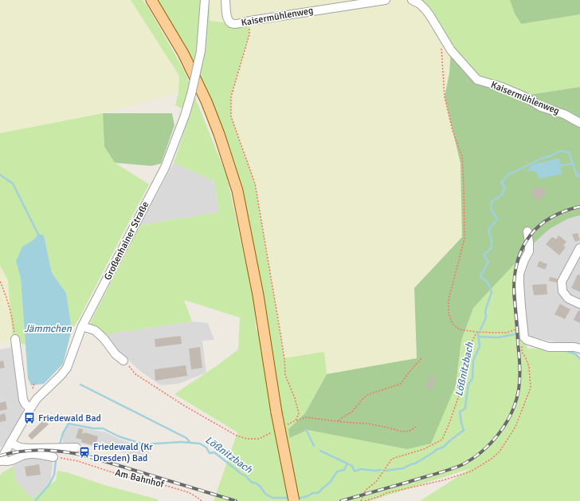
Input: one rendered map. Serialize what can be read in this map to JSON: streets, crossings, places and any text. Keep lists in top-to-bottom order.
{
  "streets": {
    "street": ["Kaisermühlenweg", "Großenhainer Straße"],
    "path": ["Am Bahnhof"]
  },
  "water": ["Jämmchen", "Lößnitzbach"],
  "places": {
    "bus stop": ["Friedewald Bad"],
    "station": ["Friedewald (Kr Dresden) Bad"]
  }
}
